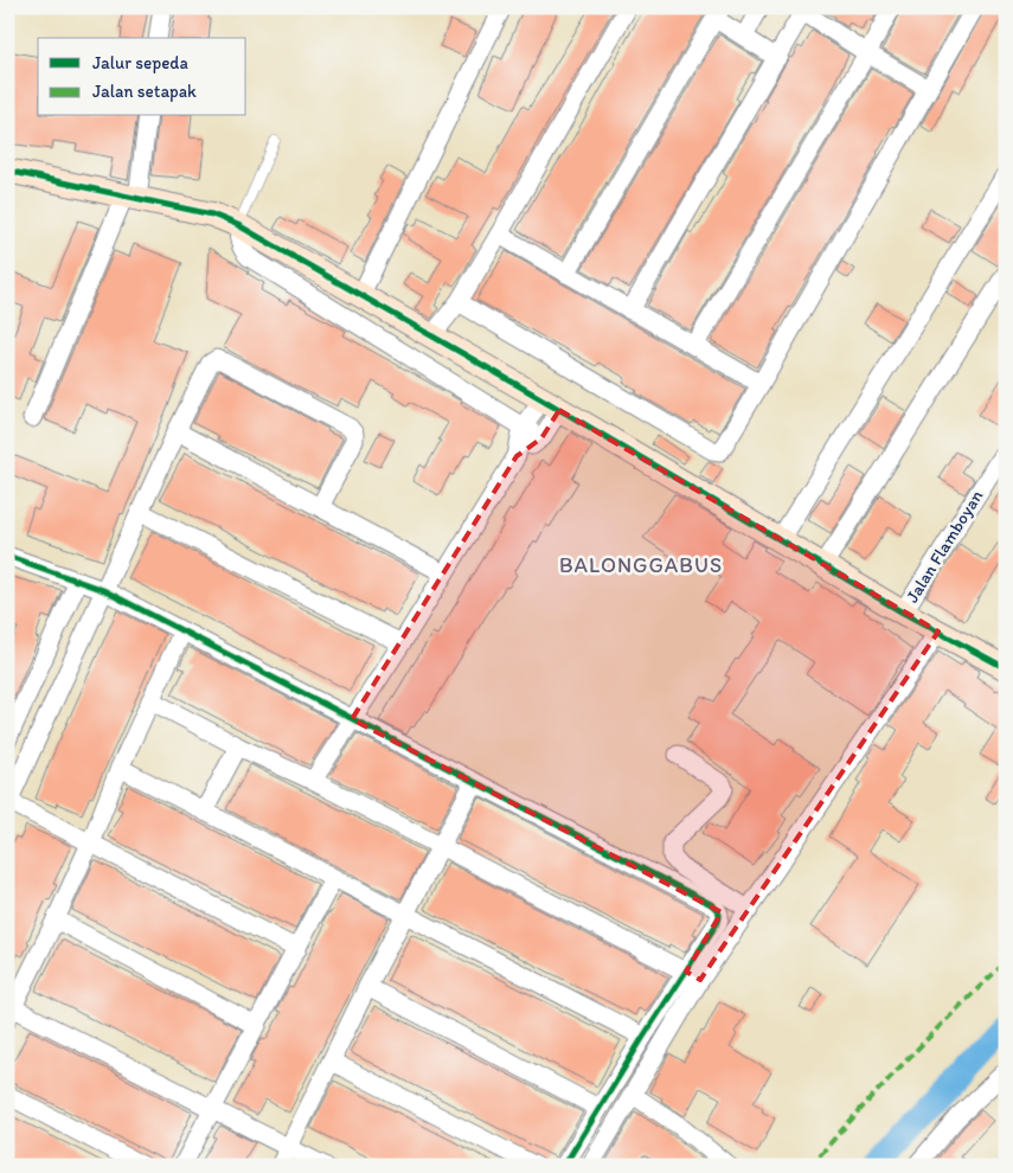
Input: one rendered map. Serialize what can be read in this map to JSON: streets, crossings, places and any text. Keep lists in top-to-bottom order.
{
  "streets": {
    "street": ["Jalan Flamboyan"]
  },
  "districts": ["BALONGGABUS"],
  "legend": ["Jalur sepeda", "Jalan setapak"]
}
